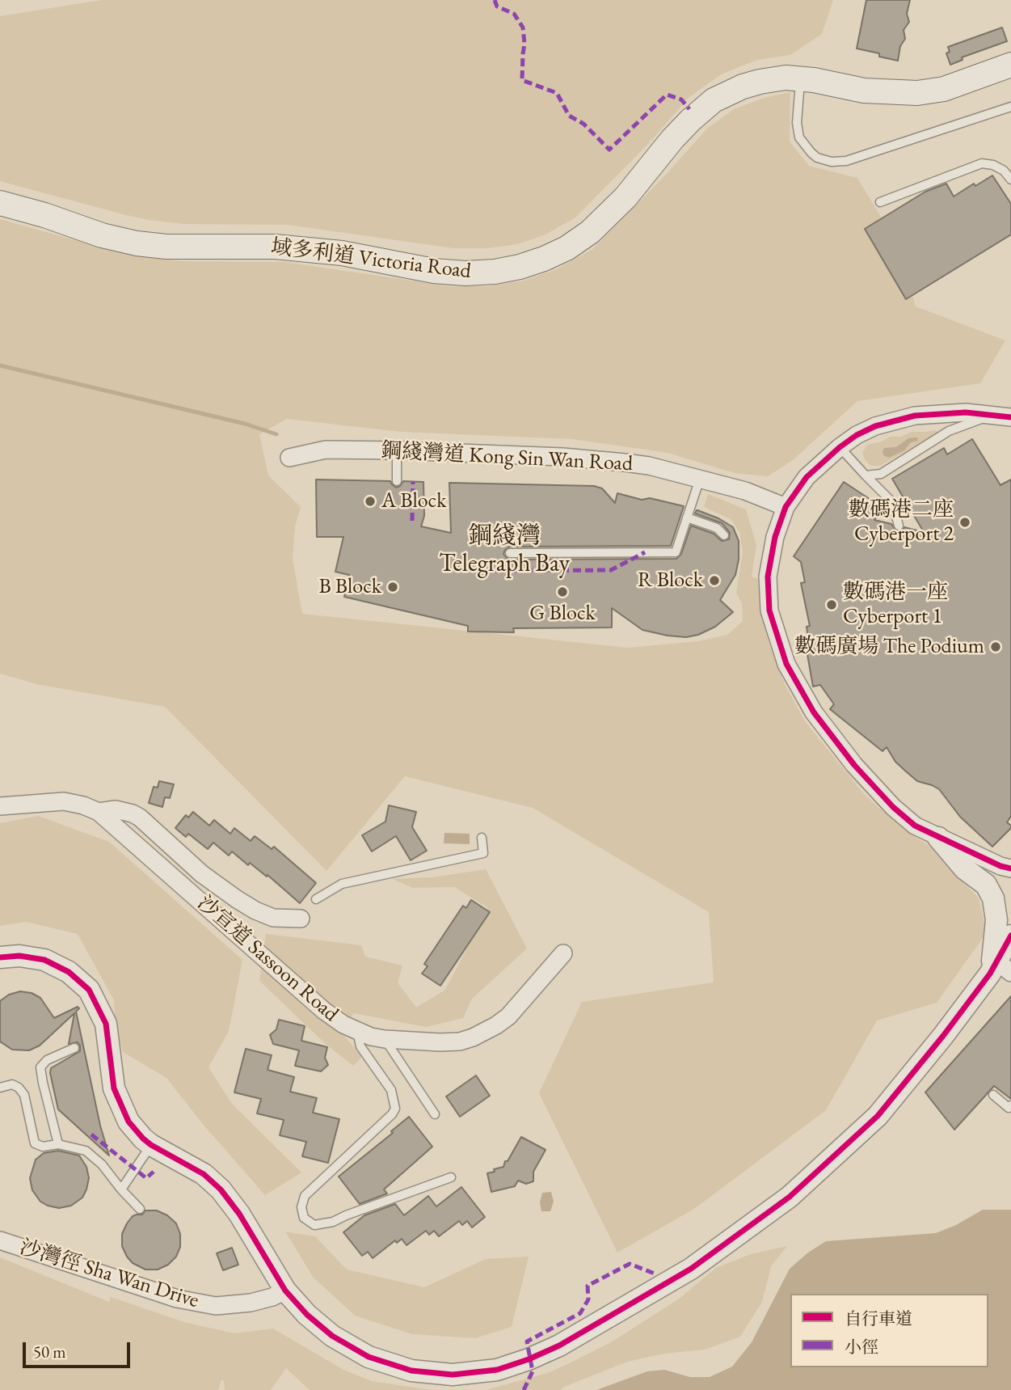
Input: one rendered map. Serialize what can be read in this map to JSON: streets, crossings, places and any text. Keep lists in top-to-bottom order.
{
  "streets": {
    "main road": ["域多利道 Victoria Road"],
    "street": ["鋼綫灣道 Kong Sin Wan Road", "沙宣道 Sassoon Road", "沙灣徑 Sha Wan Drive"]
  },
  "districts": ["鋼綫灣 Telegraph Bay"],
  "places": [
    "A Block",
    "數碼港二座 Cyberport 2",
    "R Block",
    "B Block",
    "G Block",
    "數碼港一座 Cyberport 1",
    "數碼廣場 The Podium"
  ],
  "legend": ["自行車道", "小徑"],
  "scale_bar": "50 m"
}
